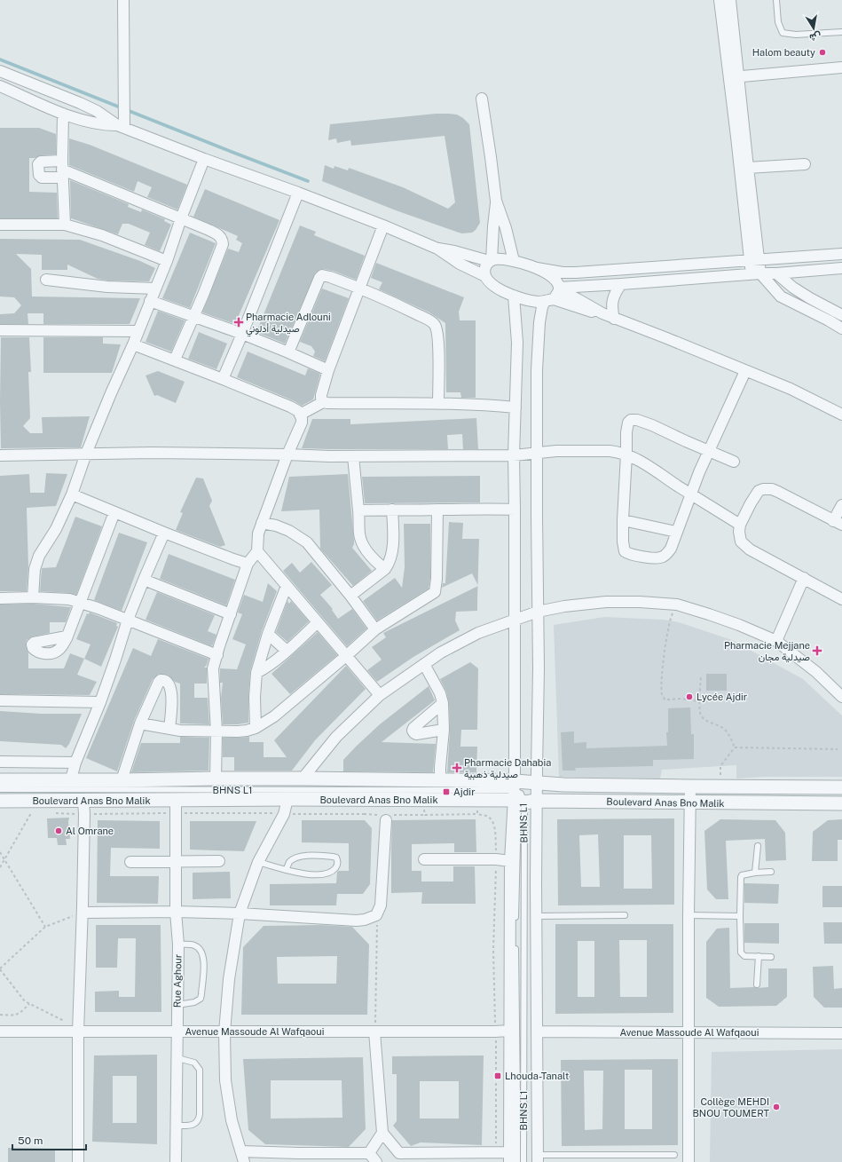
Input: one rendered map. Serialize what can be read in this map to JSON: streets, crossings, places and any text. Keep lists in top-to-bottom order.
{
  "streets": {
    "street": ["Boulevard Anas Bno Malik", "Rue Aghour", "Avenue Massoude Al Wafqaoui"],
    "lane": ["BHNS L1"]
  },
  "crossings": [
    ["BHNS L1", "Boulevard Anas Bno Malik"],
    ["Boulevard Anas Bno Malik", "Rue Aghour"],
    ["Rue Aghour", "Avenue Massoude Al Wafqaoui"]
  ],
  "places": {
    "other": [
      "Halom beauty",
      "Lycée Ajdir",
      "Al Omrane",
      "Collège MEHDI BNOU TOUMERT"
    ],
    "health": ["Pharmacie Adlouni صيدلية أدلوني", "Pharmacie Mejjane صيدلية مجان", "Pharmacie Dahabia صيدلية ذهبية"],
    "transit": ["Ajdir", "Lhouda-Tanalt"]
  },
  "scale_bar": "50 m",
  "north": "bottom"
}
